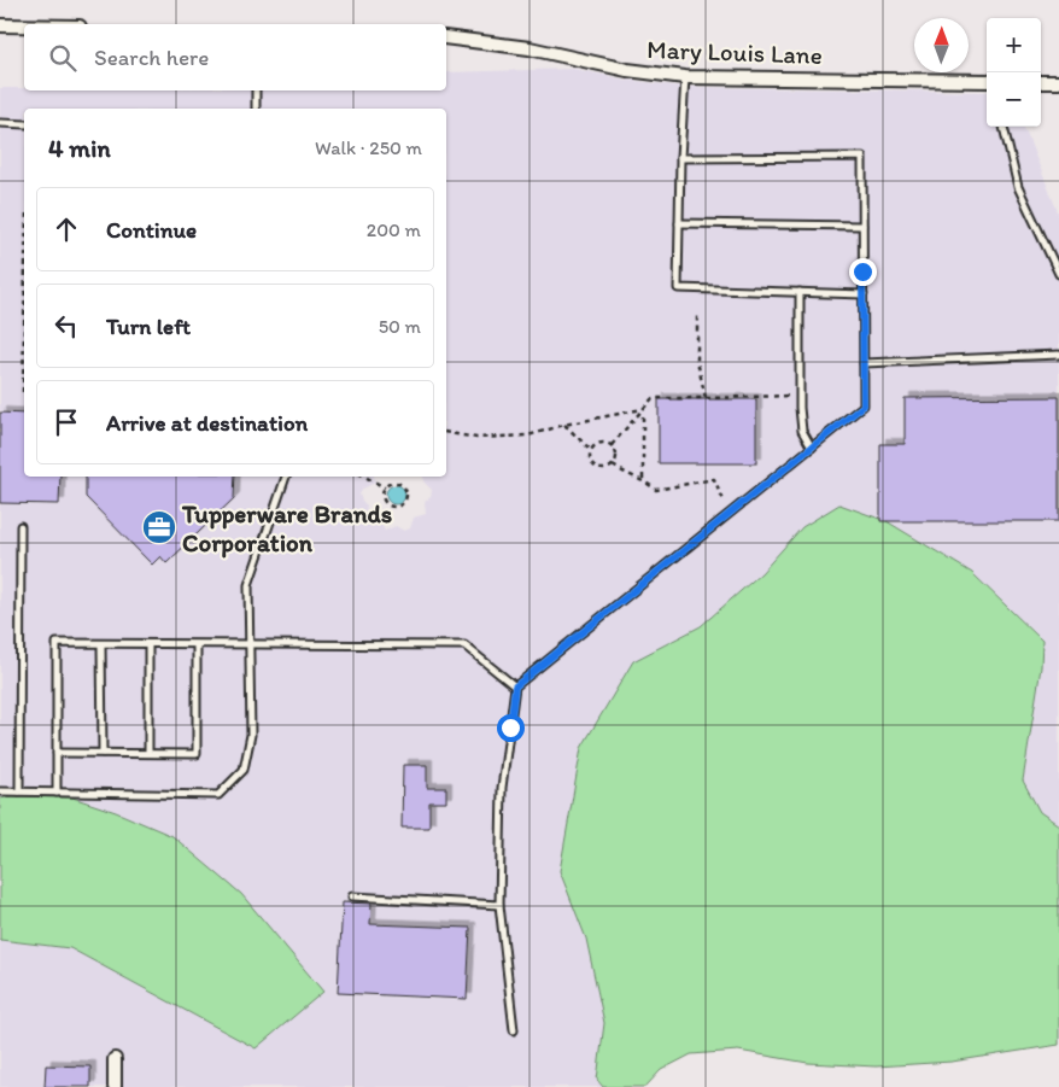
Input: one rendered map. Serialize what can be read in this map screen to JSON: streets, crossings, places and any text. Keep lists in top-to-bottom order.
{
  "streets": {
    "street": ["Mary Louis Lane"]
  },
  "places": {
    "office": ["Tupperware Brands Corporation"]
  },
  "north": "top",
  "page": {
    "map_buttons": ["+", "−"],
    "search": "Search here",
    "heading": ["4 min", "Walk · 250 m"],
    "list": [
      ["Continue", "200 m"],
      ["Turn left", "50 m"],
      "Arrive at destination"
    ]
  }
}
